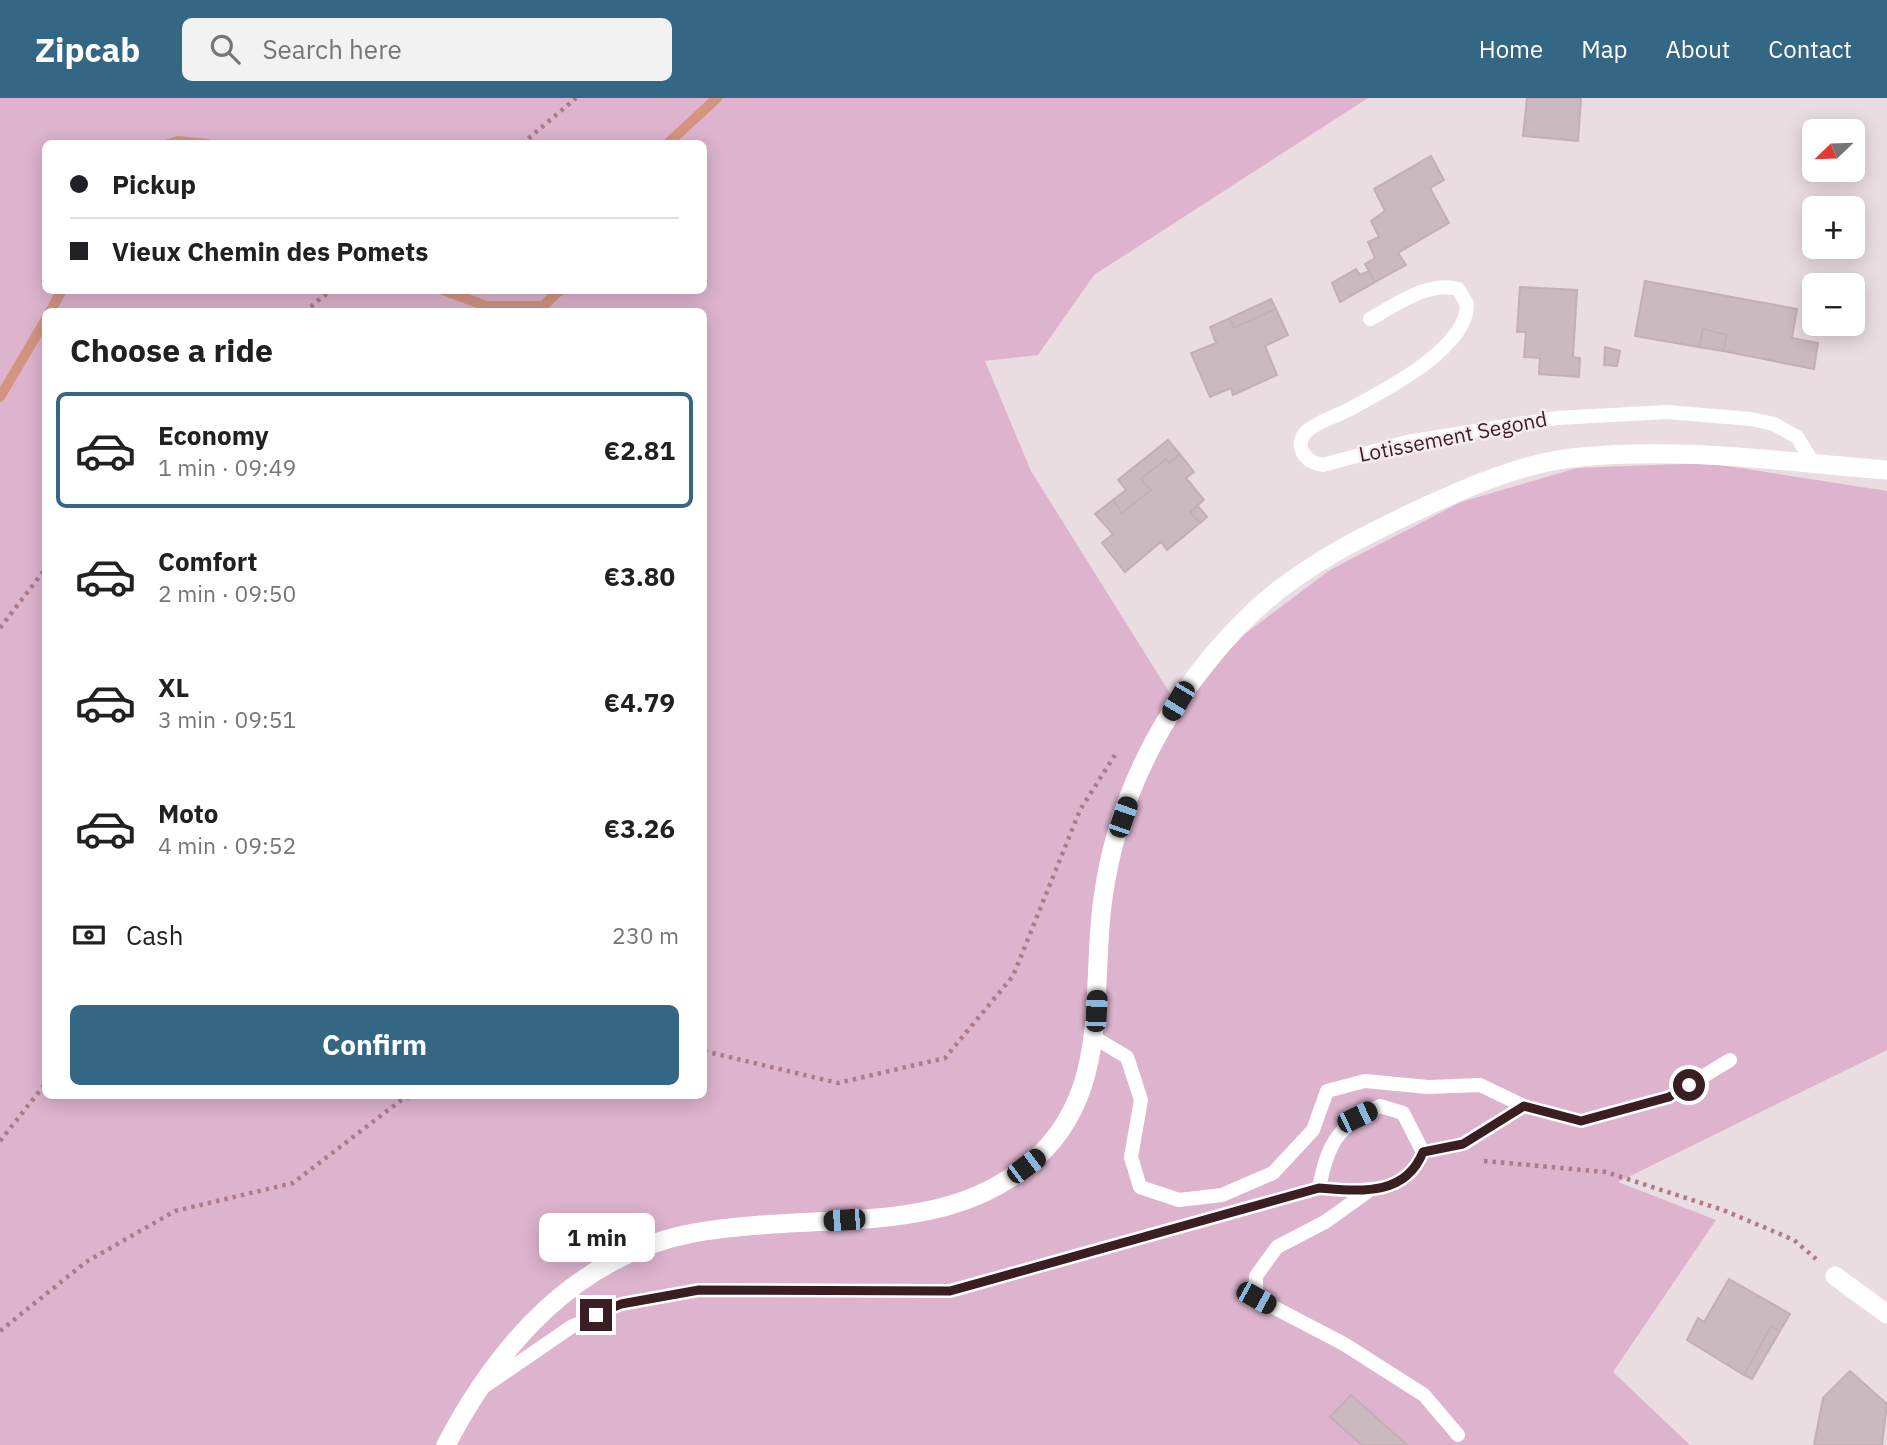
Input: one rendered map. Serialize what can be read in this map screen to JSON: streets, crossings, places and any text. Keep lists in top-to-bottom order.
{
  "streets": {
    "lane": ["Lotissement Segond"]
  },
  "north": "bottom left",
  "page": {
    "header": "Zipcab",
    "search": "Search here",
    "nav": [
      "Home",
      "Map",
      "About",
      "Contact"
    ],
    "map_buttons": ["+", "−"],
    "banner": ["Pickup", "Vieux Chemin des Pomets"],
    "heading": "Choose a ride",
    "list": [
      {
        "name": "Economy",
        "note": "1 min · 09:49",
        "value": "€2.81"
      },
      {
        "name": "Comfort",
        "note": "2 min · 09:50",
        "value": "€3.80"
      },
      {
        "name": "XL",
        "note": "3 min · 09:51",
        "value": "€4.79"
      },
      {
        "name": "Moto",
        "note": "4 min · 09:52",
        "value": "€3.26"
      }
    ],
    "pay": ["Cash", "230 m"],
    "buttons": "Confirm",
    "bubble": "1 min"
  }
}
